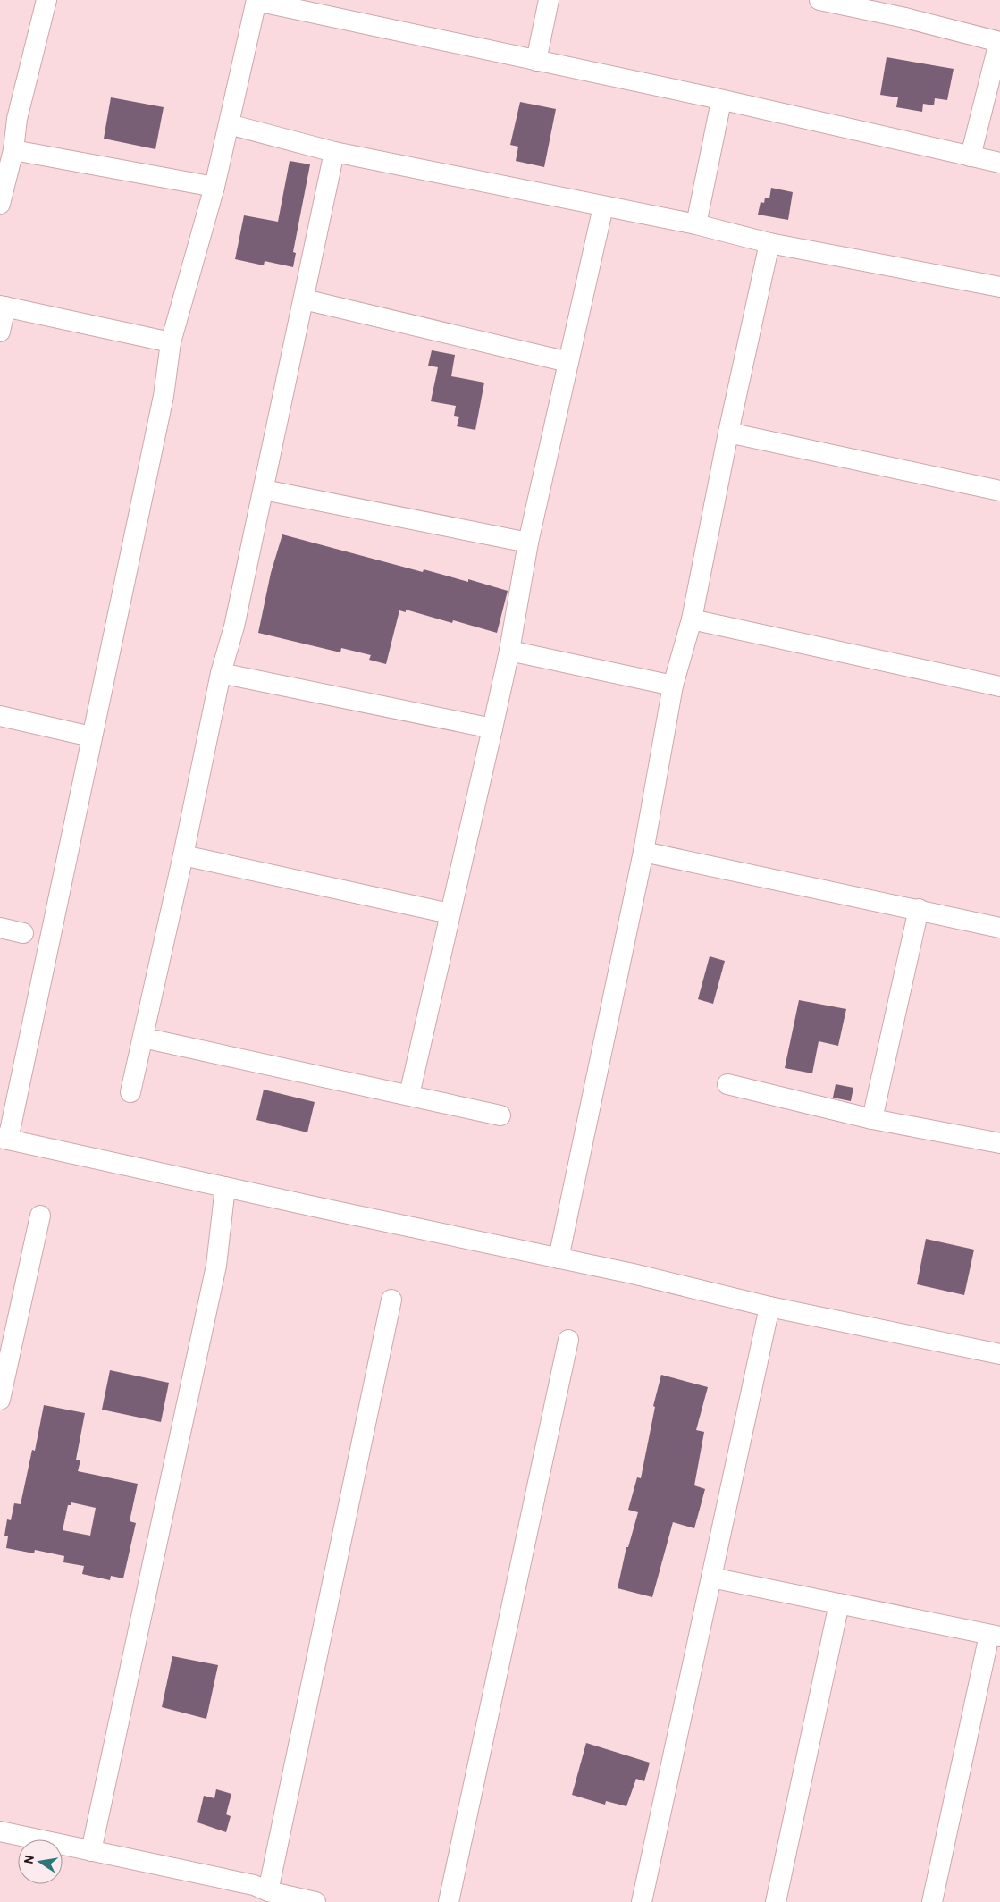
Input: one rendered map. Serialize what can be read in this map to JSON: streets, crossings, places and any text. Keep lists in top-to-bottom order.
{
  "north": "left"
}
